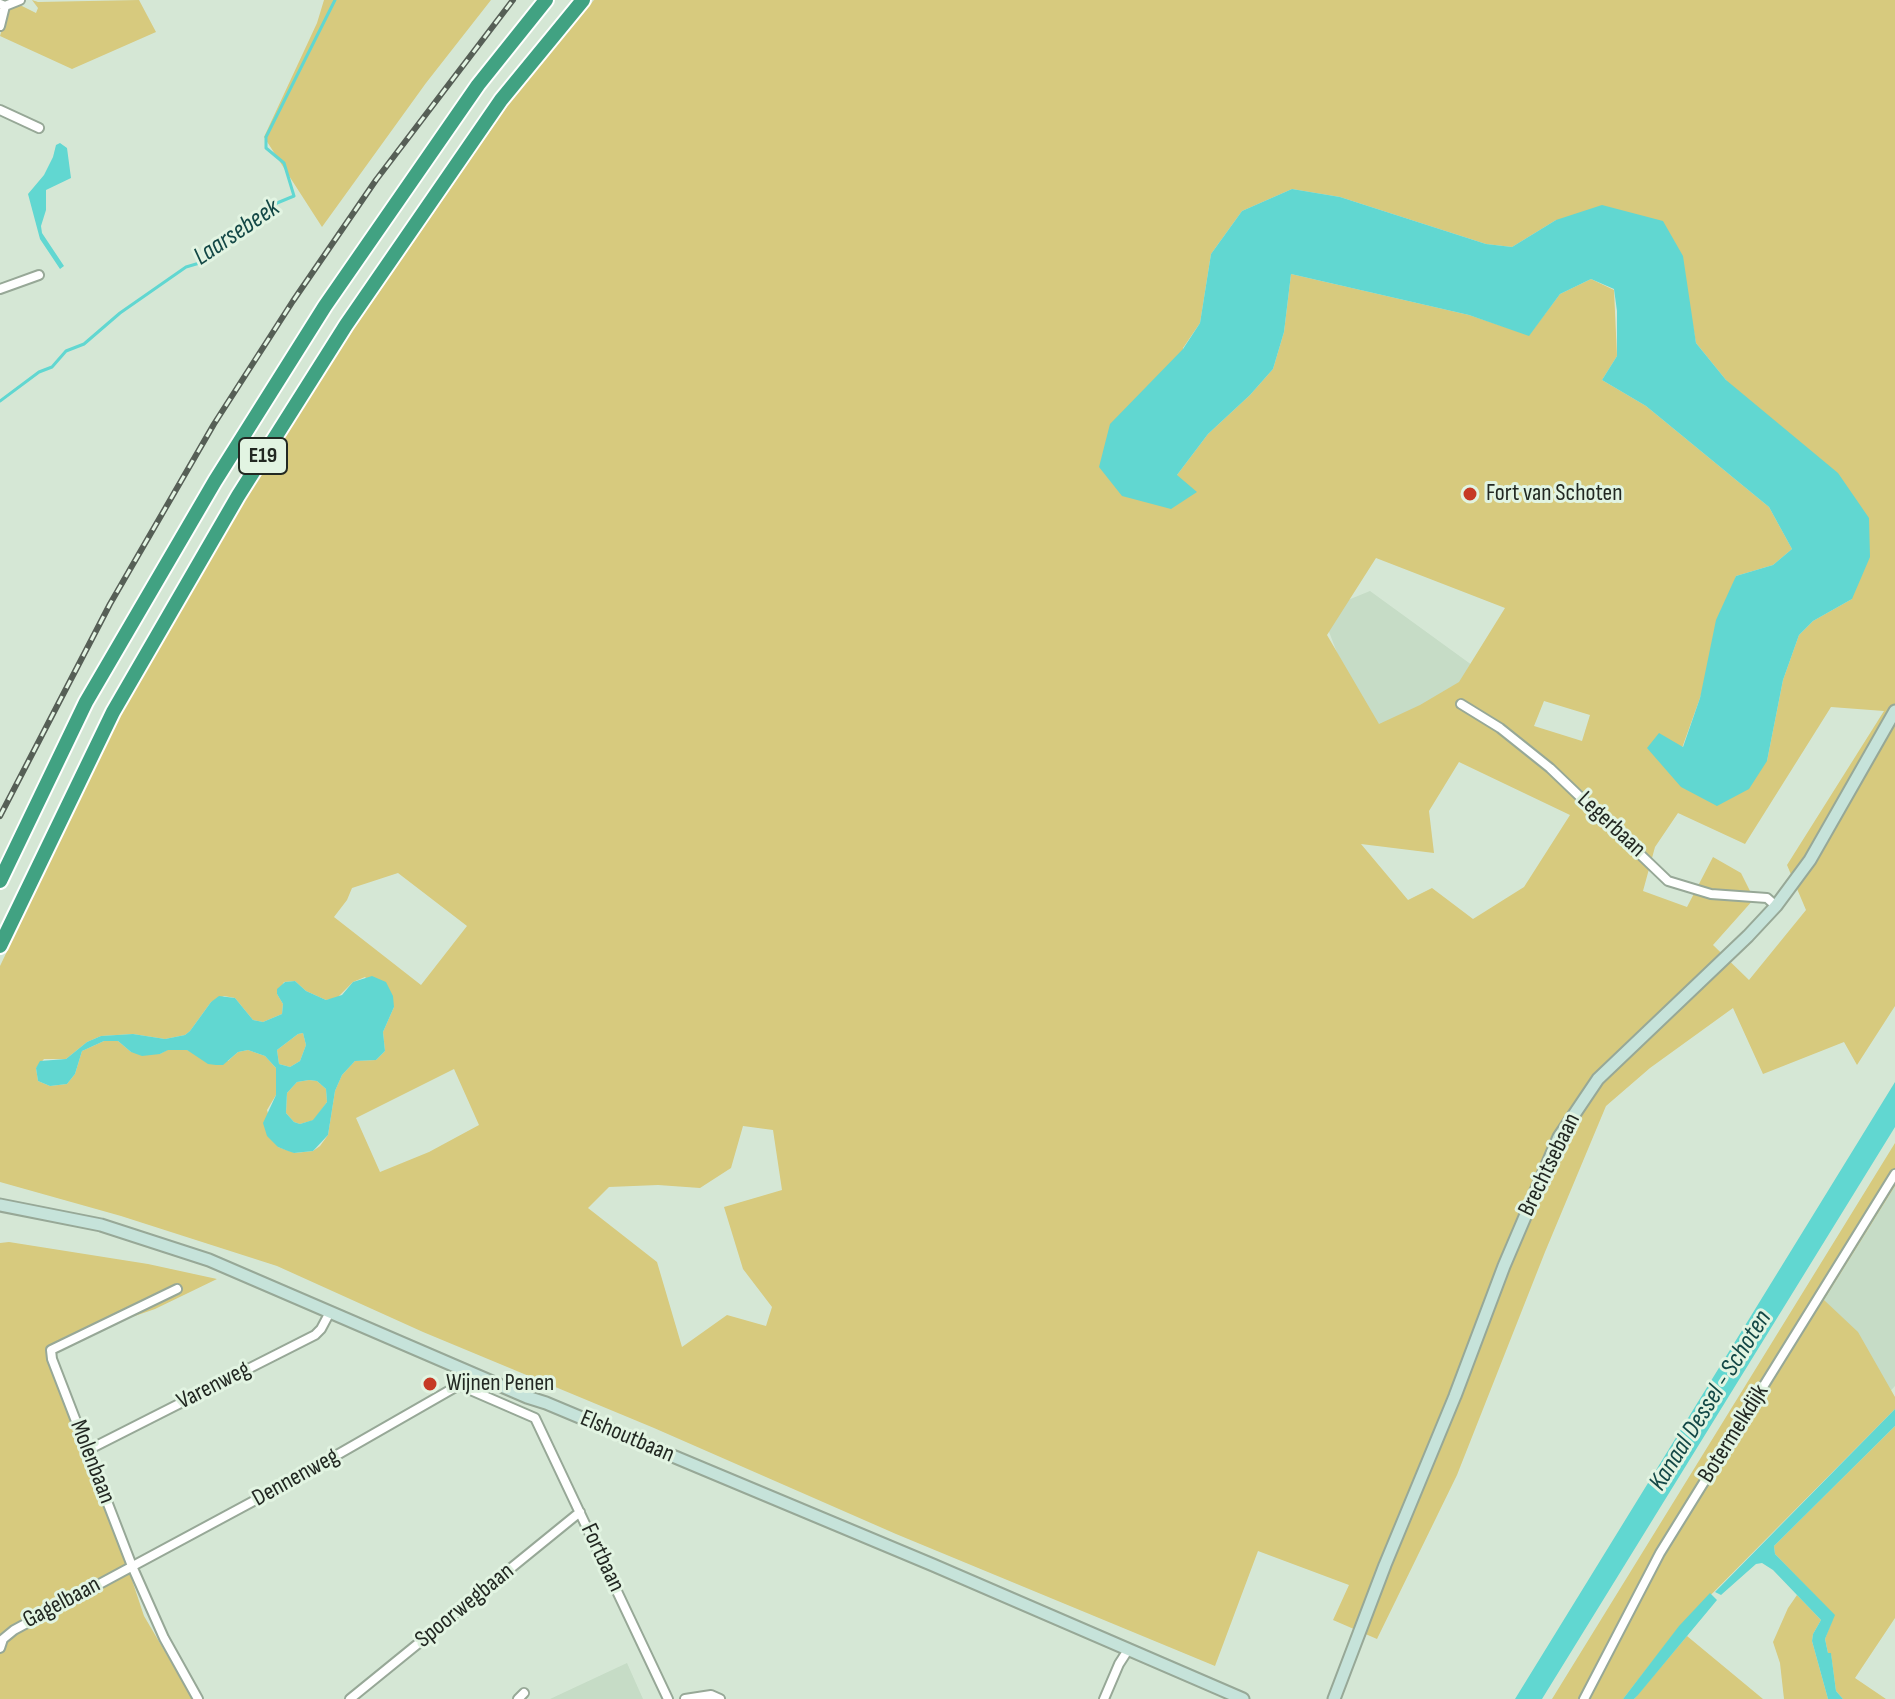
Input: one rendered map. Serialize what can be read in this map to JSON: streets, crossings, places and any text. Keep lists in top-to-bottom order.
{
  "streets": {
    "highway": ["E19"],
    "main road": ["Brechtsebaan", "Elshoutbaan"],
    "street": [
      "Legerbaan",
      "Varenweg",
      "Botermelkdijk",
      "Molenbaan",
      "Dennenweg",
      "Fortbaan",
      "Gagelbaan",
      "Spoorwegbaan"
    ]
  },
  "crossings": [
    ["Legerbaan", "Brechtsebaan"],
    ["Varenweg", "Elshoutbaan"],
    ["Varenweg", "Molenbaan"],
    ["Molenbaan", "Dennenweg"],
    ["Molenbaan", "Gagelbaan"],
    ["Dennenweg", "Fortbaan"],
    ["Dennenweg", "Gagelbaan"],
    ["Fortbaan", "Spoorwegbaan"]
  ],
  "water": ["Laarsebeek", "Kanaal Dessel - Schoten"],
  "places": ["Fort van Schoten", "Wijnen Penen"]
}
